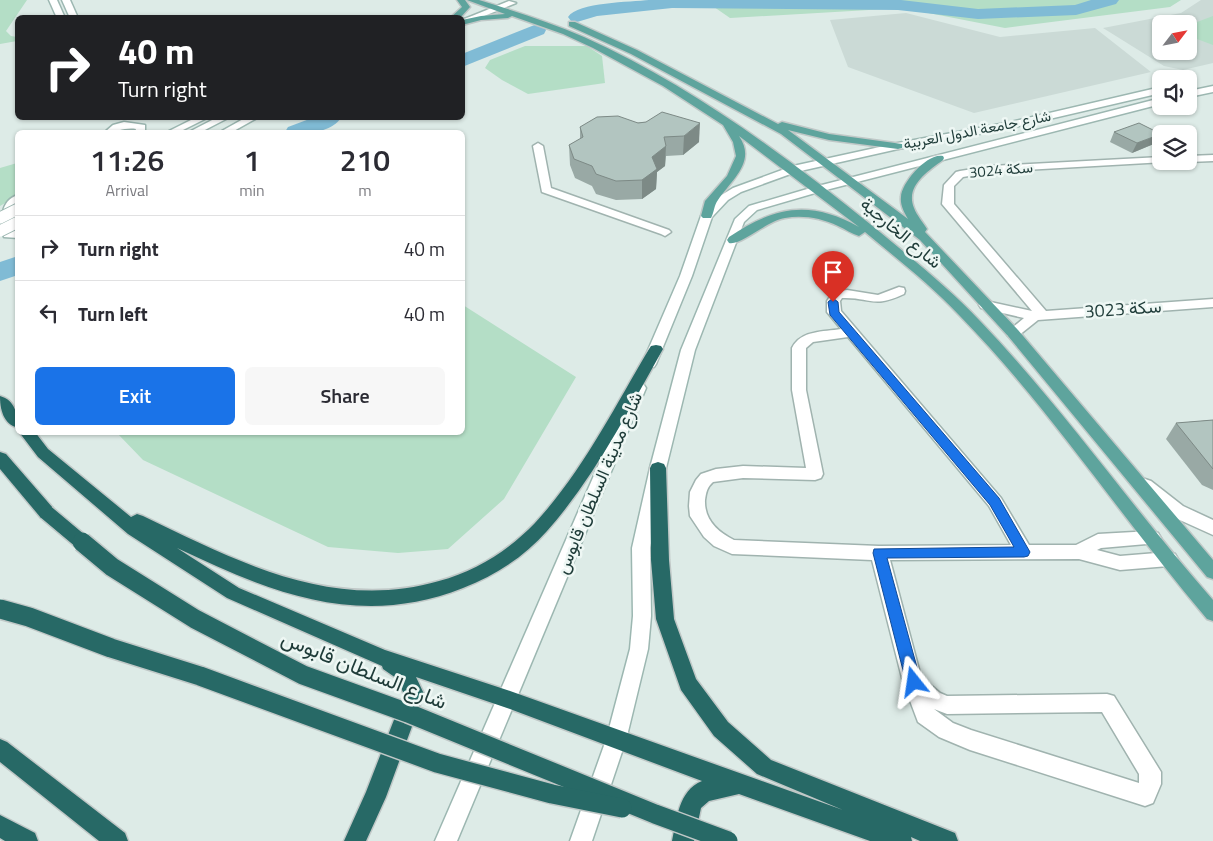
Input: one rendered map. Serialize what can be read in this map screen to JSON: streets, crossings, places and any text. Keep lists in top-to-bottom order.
{
  "streets": {
    "highway": ["شارع السلطان قابوس"],
    "main road": [
      "شارع جامعة الدول العربية",
      "سكة 3024",
      "شارع الخارجية",
      "سكة 3023",
      "شارع مدينة السلطان قابوس"
    ]
  },
  "crossings": [
    ["شارع جامعة الدول العربية", "شارع الخارجية"],
    ["شارع جامعة الدول العربية", "شارع مدينة السلطان قابوس"],
    ["سكة 3024", "سكة 3023"],
    ["شارع الخارجية", "سكة 3023"],
    ["شارع الخارجية", "شارع مدينة السلطان قابوس"]
  ],
  "north": "top right",
  "page": {
    "turn": ["40 m", "Turn right"],
    "eta": [
      "11:26",
      "Arrival",
      "1",
      "min",
      "210",
      "m"
    ],
    "list": [
      {
        "name": "Turn right",
        "value": "40 m"
      },
      {
        "name": "Turn left",
        "value": "40 m"
      }
    ],
    "buttons": ["Exit", "Share"]
  }
}
